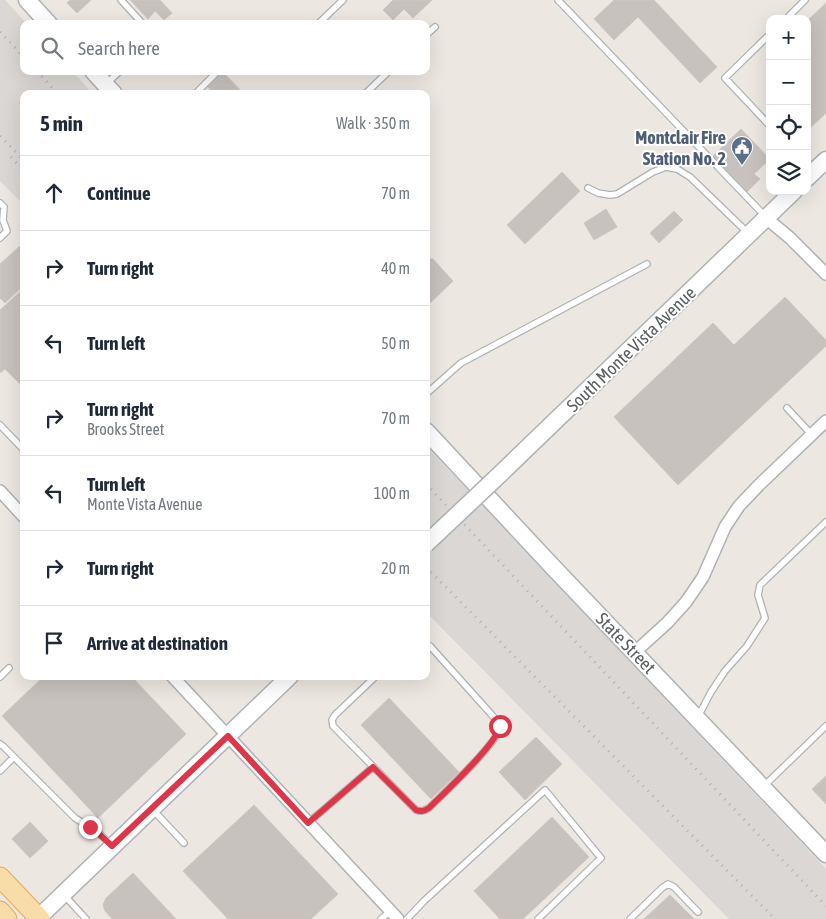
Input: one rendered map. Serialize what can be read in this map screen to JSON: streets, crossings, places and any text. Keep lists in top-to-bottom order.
{
  "streets": {
    "main road": ["South Monte Vista Avenue", "State Street"]
  },
  "places": {
    "public building": ["Montclair Fire Station No. 2"]
  },
  "page": {
    "map_buttons": ["+", "−"],
    "search": "Search here",
    "heading": ["5 min", "Walk · 350 m"],
    "list": [
      ["Continue", "70 m"],
      ["Turn right", "40 m"],
      ["Turn left", "50 m"],
      ["Turn right", "Brooks Street", "70 m"],
      ["Turn left", "Monte Vista Avenue", "100 m"],
      ["Turn right", "20 m"],
      "Arrive at destination"
    ]
  }
}
